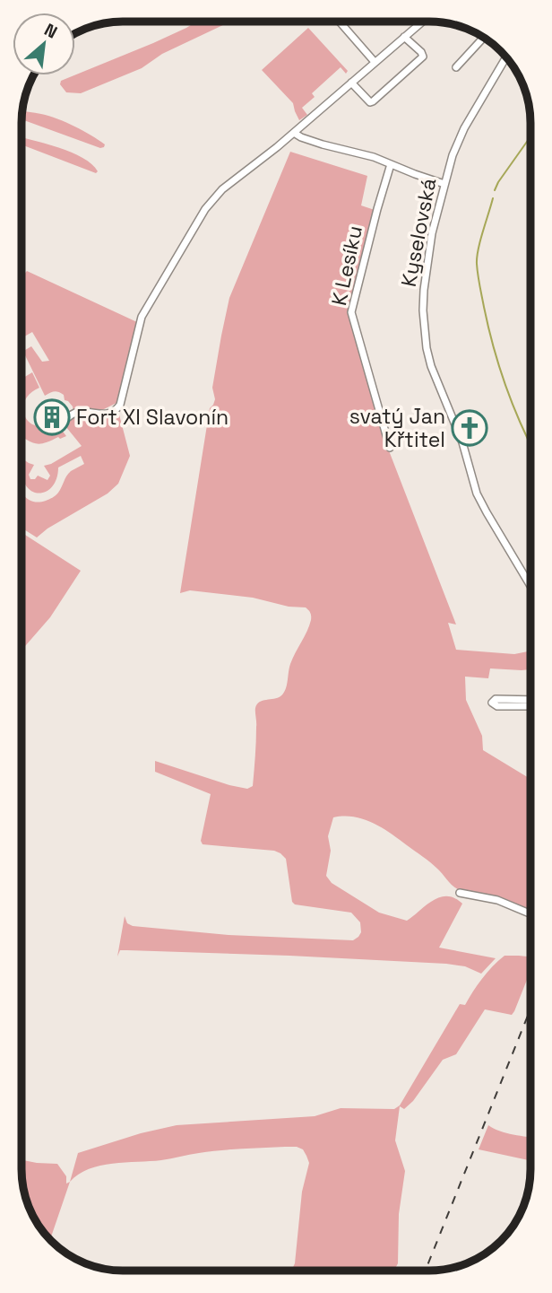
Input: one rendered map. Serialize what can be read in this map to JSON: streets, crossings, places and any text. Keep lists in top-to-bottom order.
{
  "streets": {
    "street": ["Kyselovská", "K Lesíku"]
  },
  "places": {
    "building": ["Fort XI Slavonín"],
    "church": ["svatý Jan Křtitel"]
  },
  "north": "top right"
}
